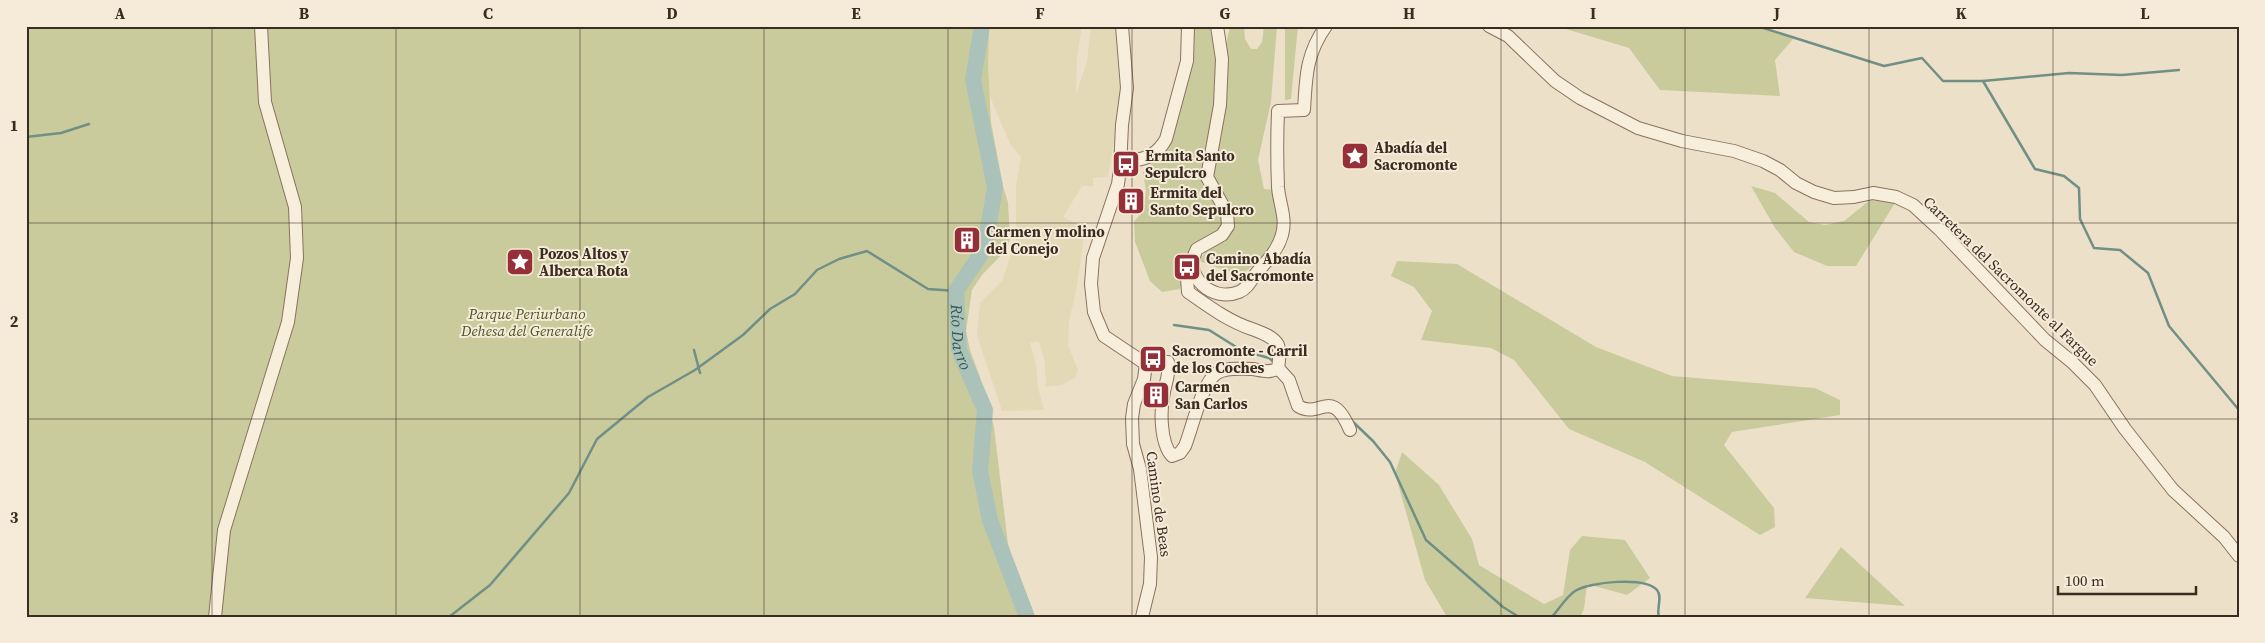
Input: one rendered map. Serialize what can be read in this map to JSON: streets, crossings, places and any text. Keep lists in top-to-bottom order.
{
  "streets": {
    "street": ["Carretera del Sacromonte al Fargue", "Camino de Beas"]
  },
  "water": ["Río Darro"],
  "parks": ["Parque Periurbano Dehesa del Generalife"],
  "places": {
    "place": ["Abadía del Sacromonte", "Pozos Altos y Alberca Rota"],
    "bus stop": ["Ermita Santo Sepulcro", "Camino Abadía del Sacromonte", "Sacromonte - Carril de los Coches"],
    "building": ["Ermita del Santo Sepulcro", "Carmen y molino del Conejo", "Carmen San Carlos"]
  },
  "scale_bar": "100 m",
  "grid": {
    "columns": [
      "A",
      "B",
      "C",
      "D",
      "E",
      "F",
      "G",
      "H",
      "I",
      "J",
      "K",
      "L"
    ],
    "rows": ["1", "2", "3"]
  }
}
